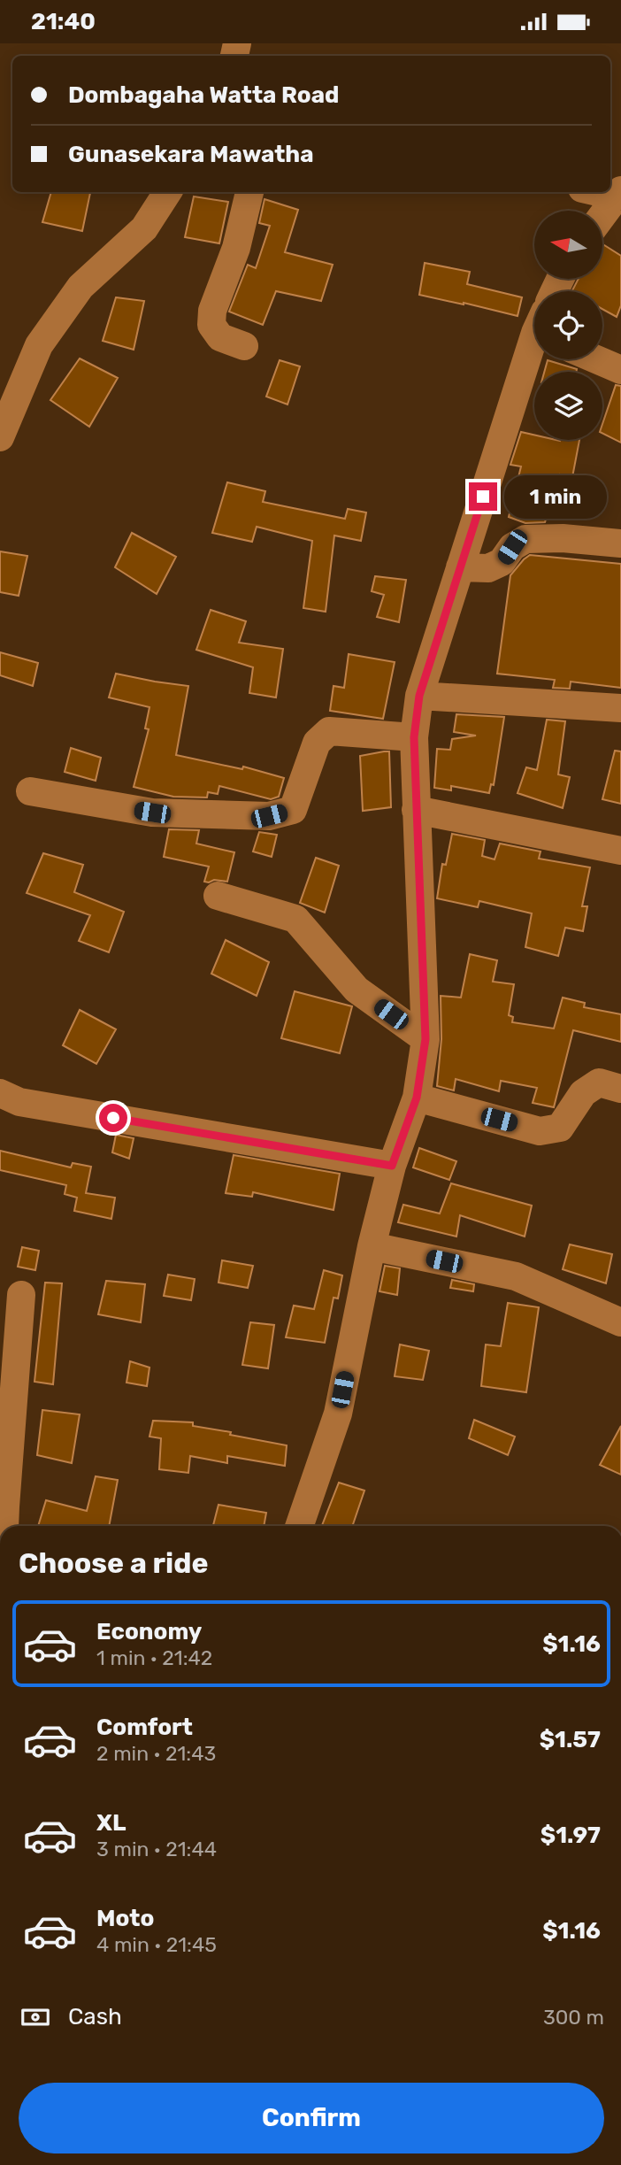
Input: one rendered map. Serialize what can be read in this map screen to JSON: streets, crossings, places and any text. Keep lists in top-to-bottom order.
{
  "north": "left",
  "page": {
    "status": "21:40",
    "banner": ["Dombagaha Watta Road", "Gunasekara Mawatha"],
    "bubble": "1 min",
    "heading": "Choose a ride",
    "list": [
      {
        "name": "Economy",
        "note": "1 min · 21:42",
        "value": "$1.16"
      },
      {
        "name": "Comfort",
        "note": "2 min · 21:43",
        "value": "$1.57"
      },
      {
        "name": "XL",
        "note": "3 min · 21:44",
        "value": "$1.97"
      },
      {
        "name": "Moto",
        "note": "4 min · 21:45",
        "value": "$1.16"
      }
    ],
    "pay": ["Cash", "300 m"],
    "buttons": "Confirm"
  }
}
